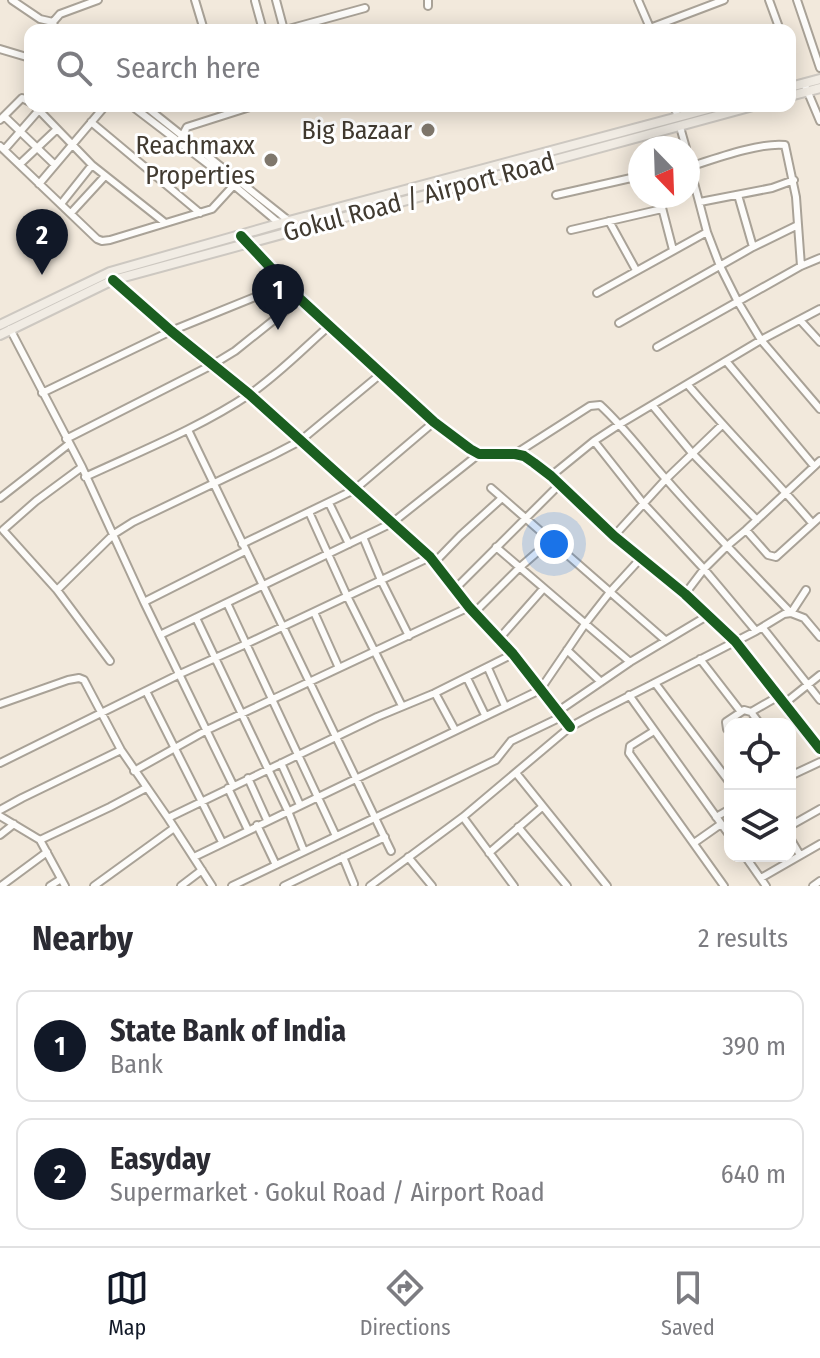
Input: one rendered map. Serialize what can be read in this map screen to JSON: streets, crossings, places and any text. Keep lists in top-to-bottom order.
{
  "streets": {
    "main road": ["Gokul Road / Airport Road"]
  },
  "places": ["Big Bazaar", "Reachmaxx Properties"],
  "north": "bottom right",
  "page": {
    "search": "Search here",
    "pins": ["2", "1"],
    "heading": ["Nearby", "2 results"],
    "list": [
      {
        "mark": "1",
        "name": "State Bank of India",
        "note": "Bank",
        "value": "390 m"
      },
      {
        "mark": "2",
        "name": "Easyday",
        "note": "Supermarket · Gokul Road / Airport Road",
        "value": "640 m"
      }
    ],
    "nav": ["Map", "Directions", "Saved"]
  }
}
